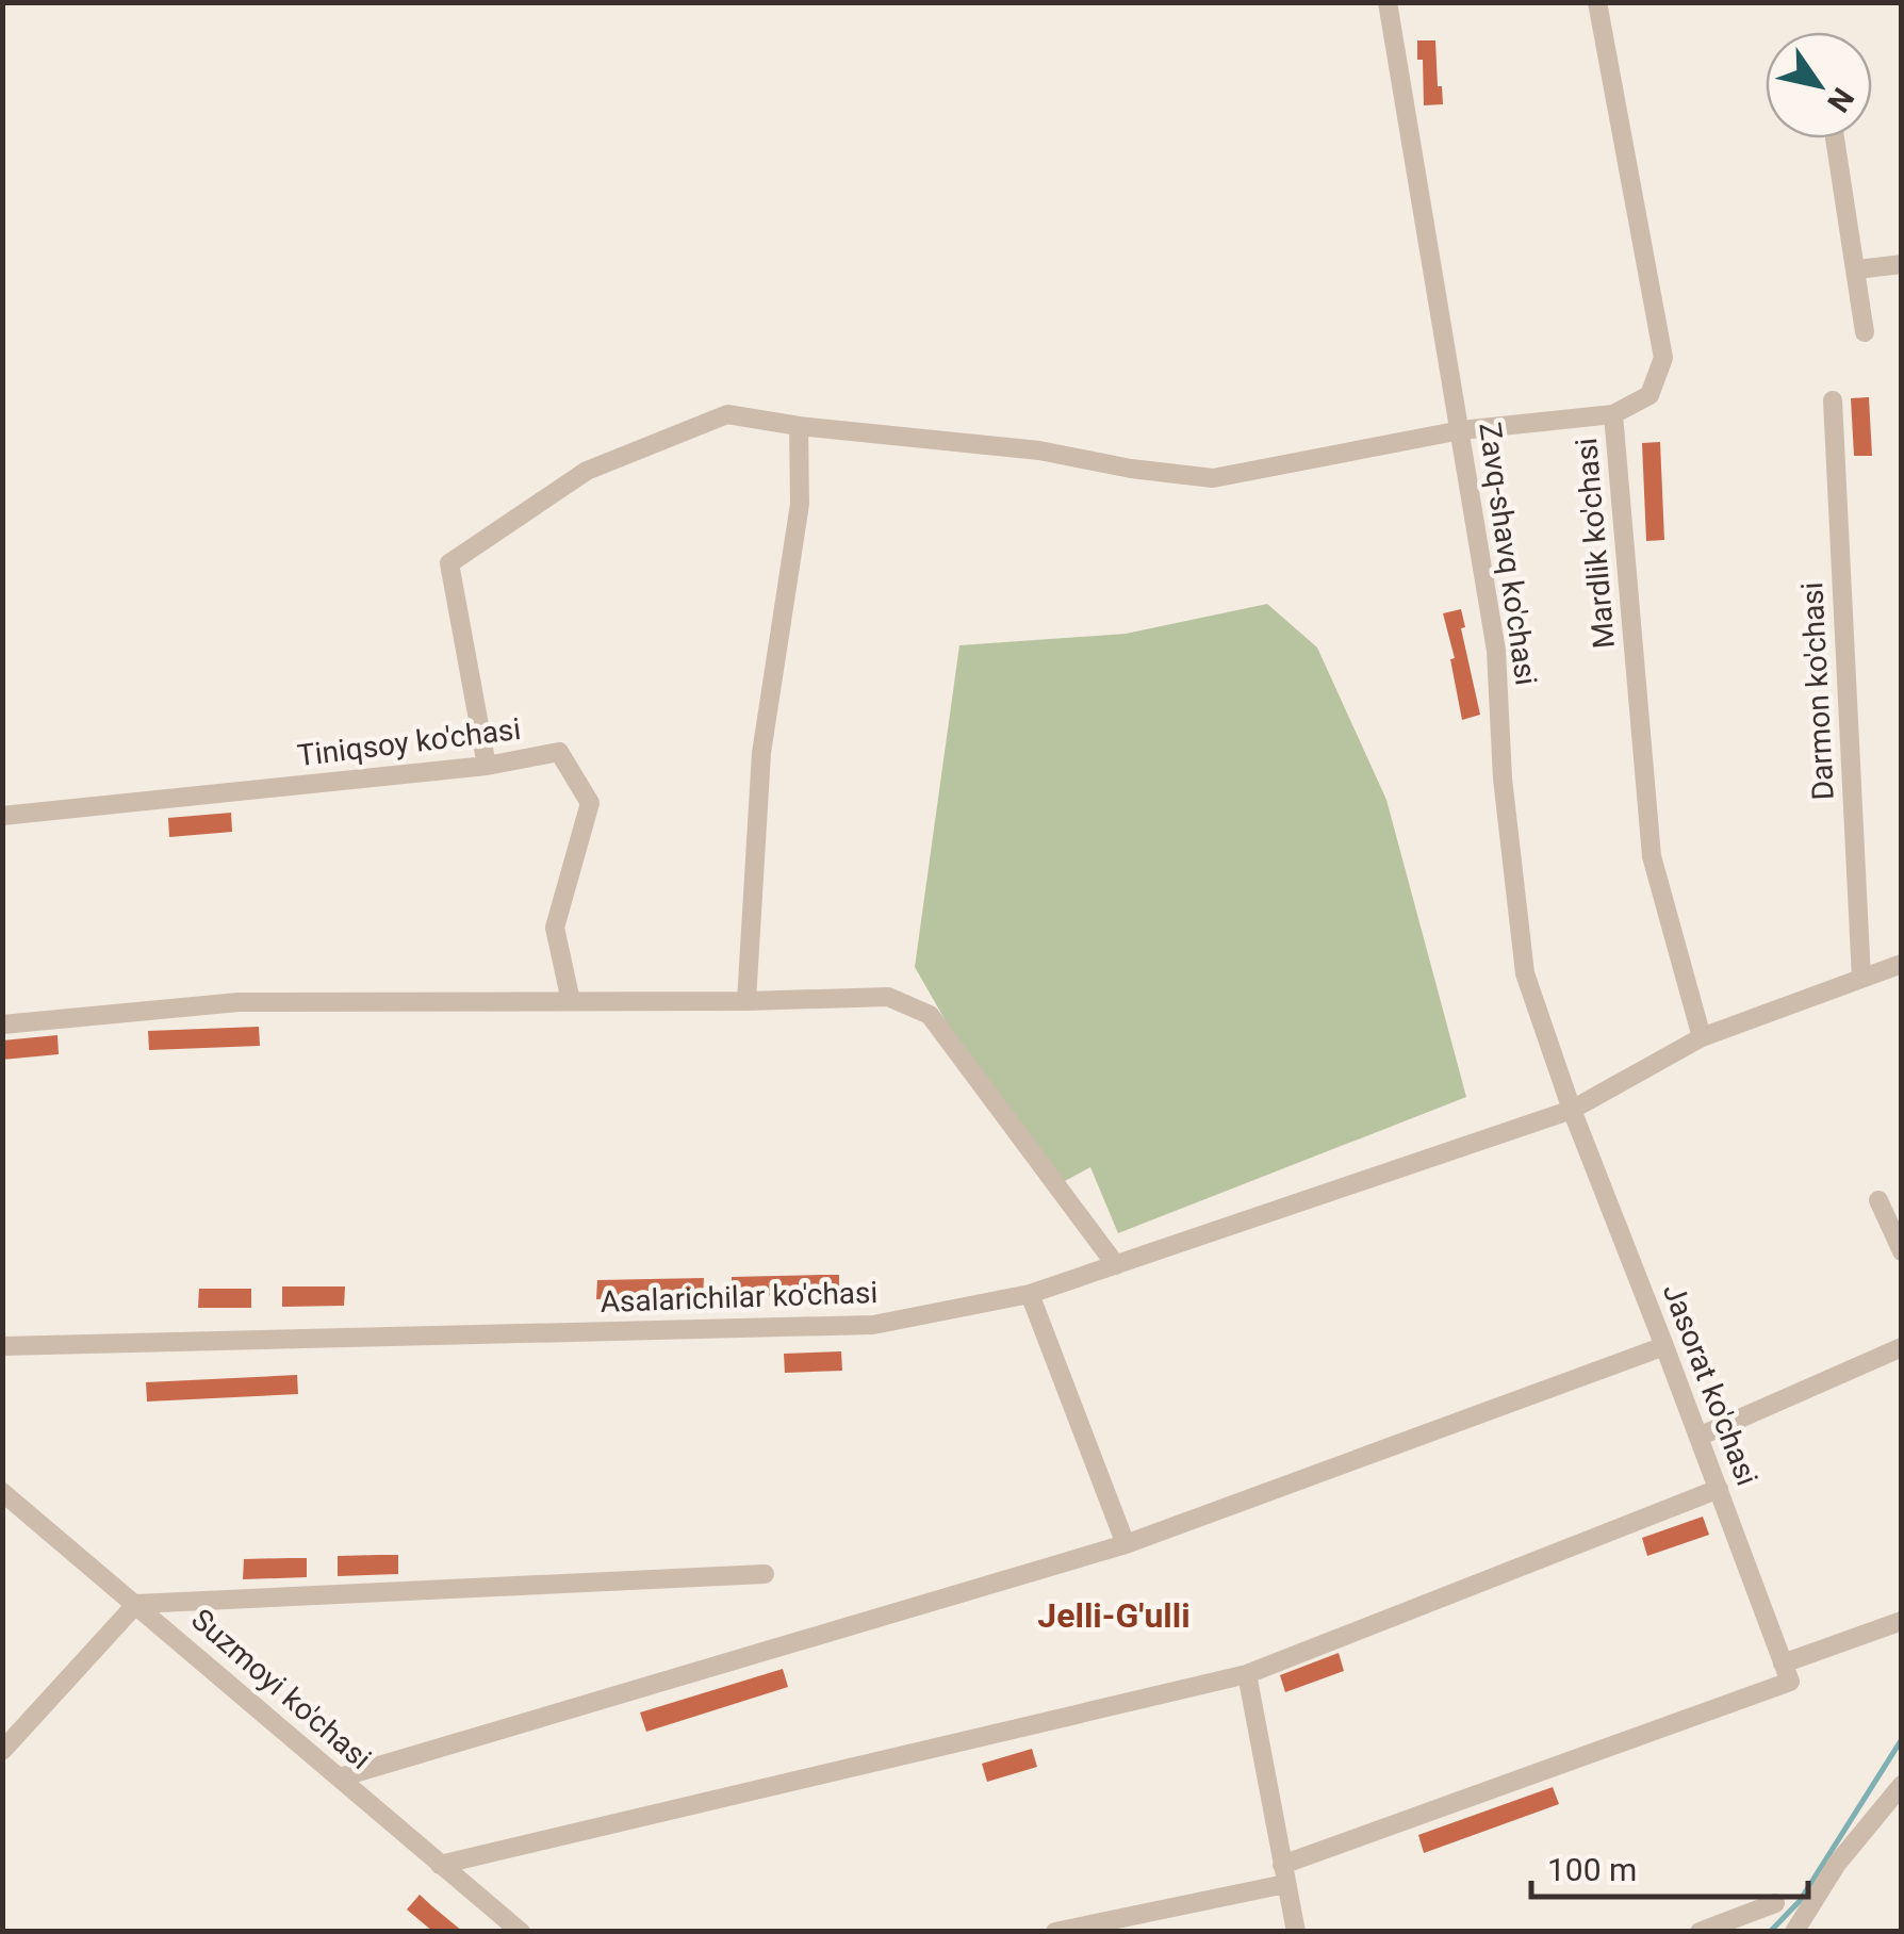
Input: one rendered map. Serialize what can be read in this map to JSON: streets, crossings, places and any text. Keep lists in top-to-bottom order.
{
  "streets": {
    "street": [
      "Mardlik ko'chasi",
      "Zavq-shavq ko'chasi",
      "Darmon ko'chasi",
      "Tiniqsoy ko'chasi",
      "Asalarichilar ko'chasi",
      "Jasorat ko'chasi",
      "Suzmoyi ko'chasi"
    ]
  },
  "crossings": [
    ["Mardlik ko'chasi", "Asalarichilar ko'chasi"],
    ["Zavq-shavq ko'chasi", "Asalarichilar ko'chasi"],
    ["Zavq-shavq ko'chasi", "Jasorat ko'chasi"],
    ["Darmon ko'chasi", "Asalarichilar ko'chasi"],
    ["Asalarichilar ko'chasi", "Jasorat ko'chasi"]
  ],
  "districts": ["Jelli-G'ulli"],
  "scale_bar": "100 m",
  "north": "bottom right"
}
